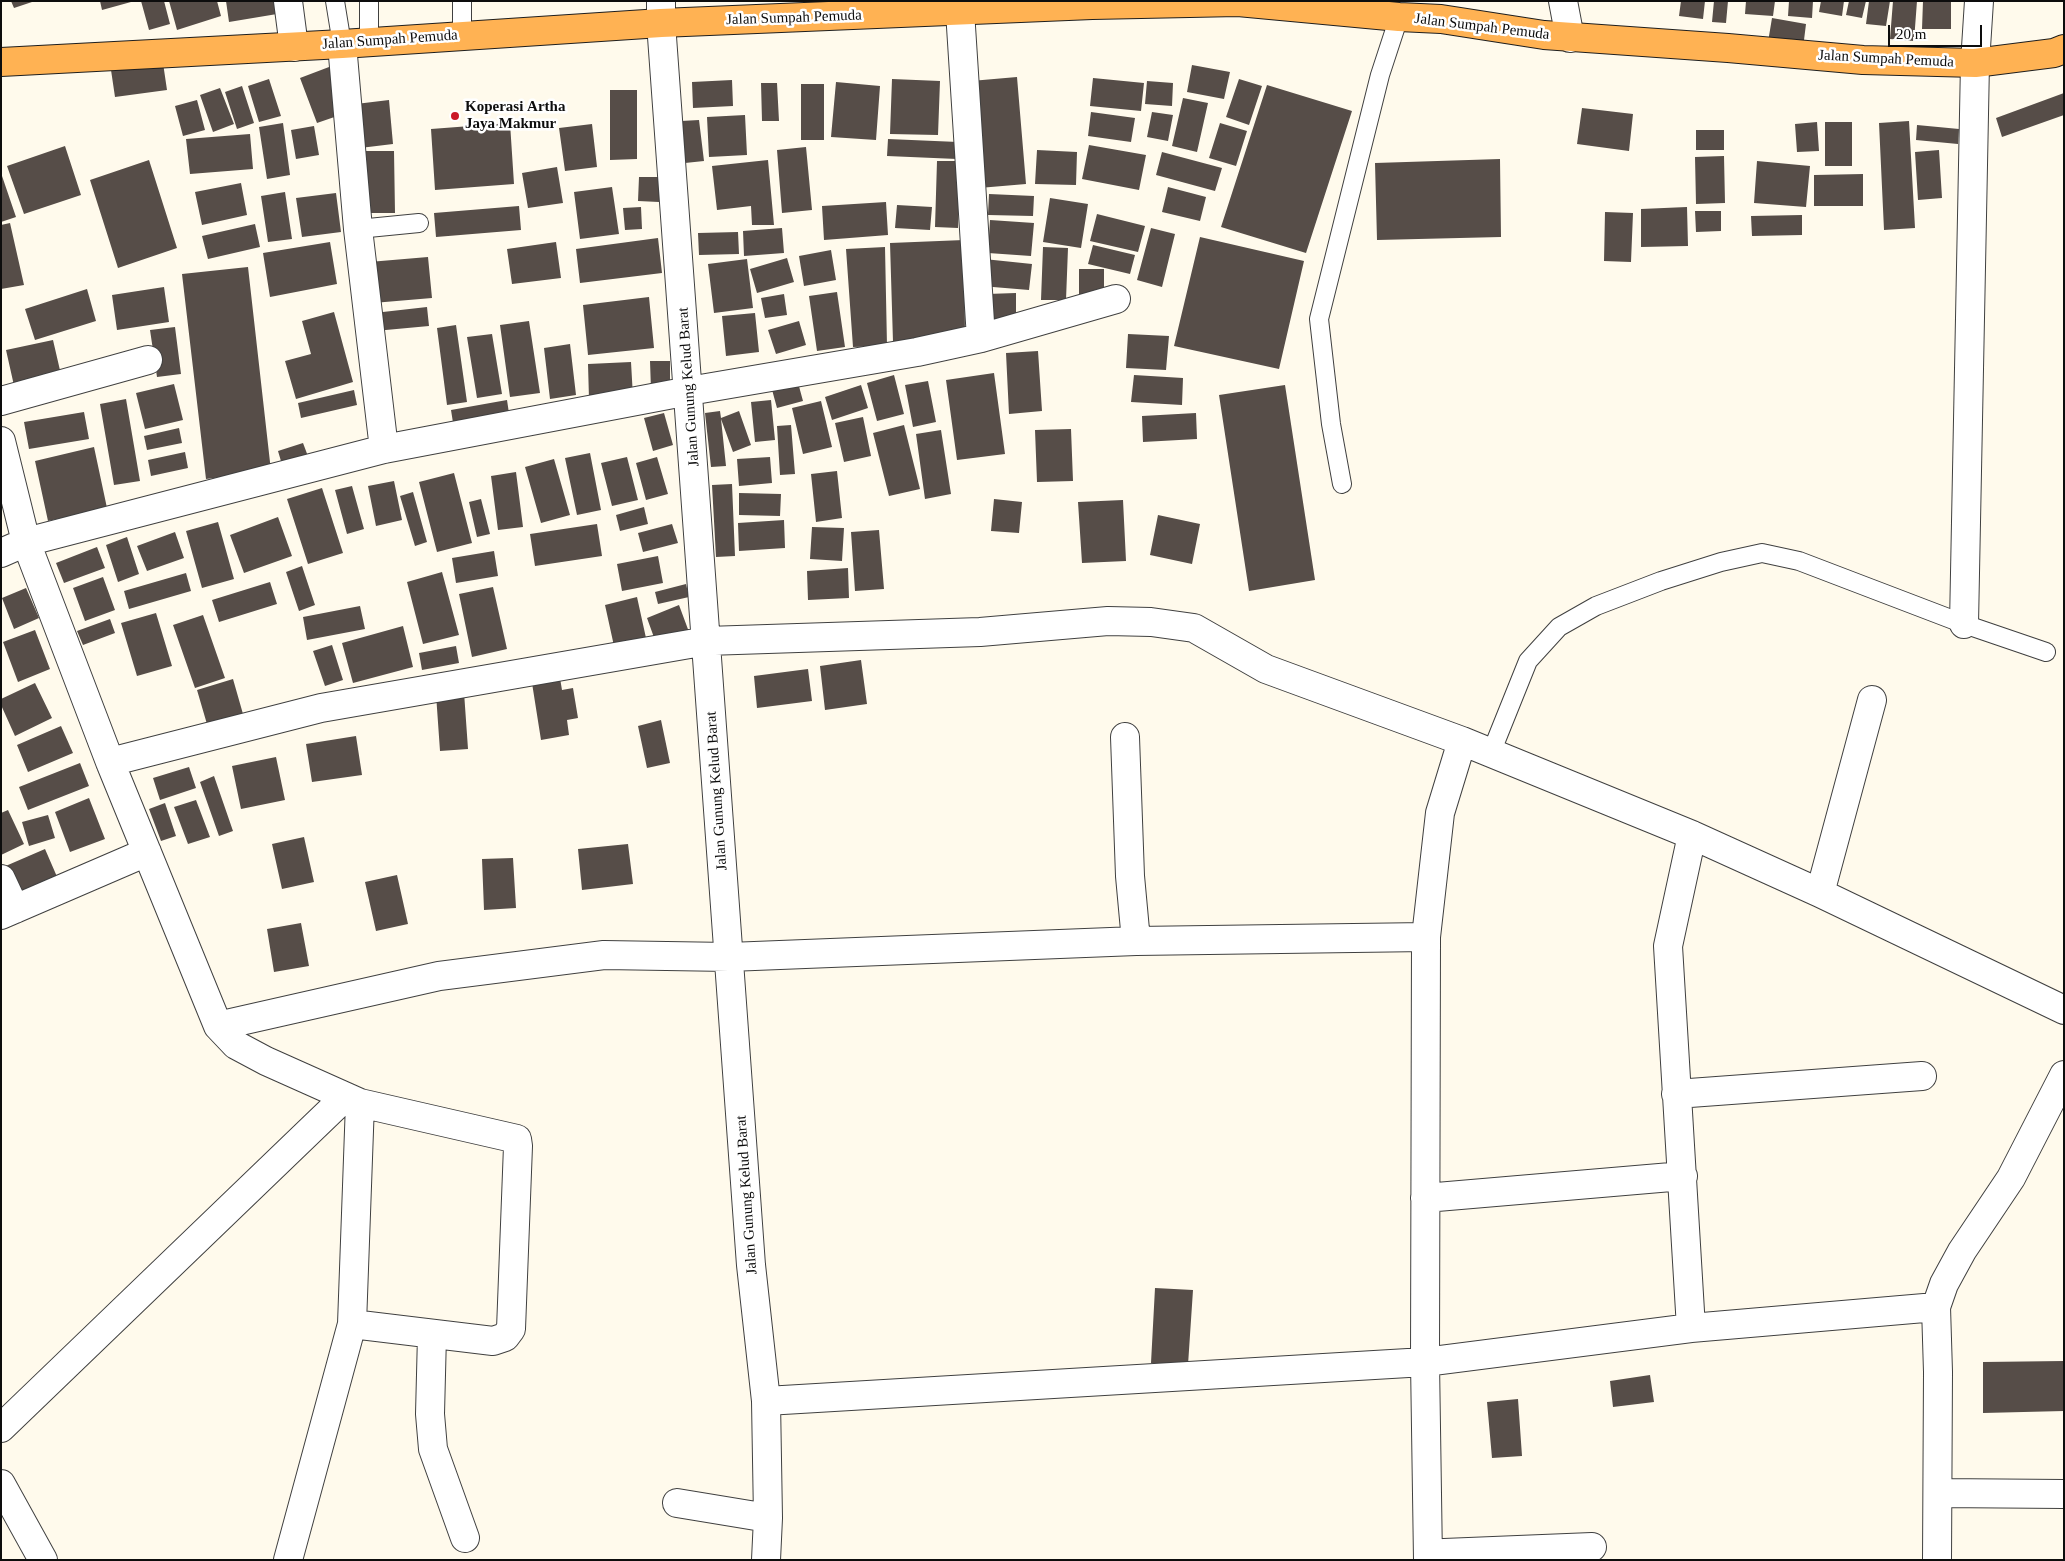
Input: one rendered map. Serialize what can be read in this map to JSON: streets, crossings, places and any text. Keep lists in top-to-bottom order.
{
  "streets": {
    "highway": ["Jalan Sumpah Pemuda"],
    "street": ["Jalan Gunung Kelud Barat"]
  },
  "crossings": [
    ["Jalan Sumpah Pemuda", "Jalan Gunung Kelud Barat"]
  ],
  "places": ["Koperasi Artha Jaya Makmur"],
  "scale_bar": "20 m"
}
